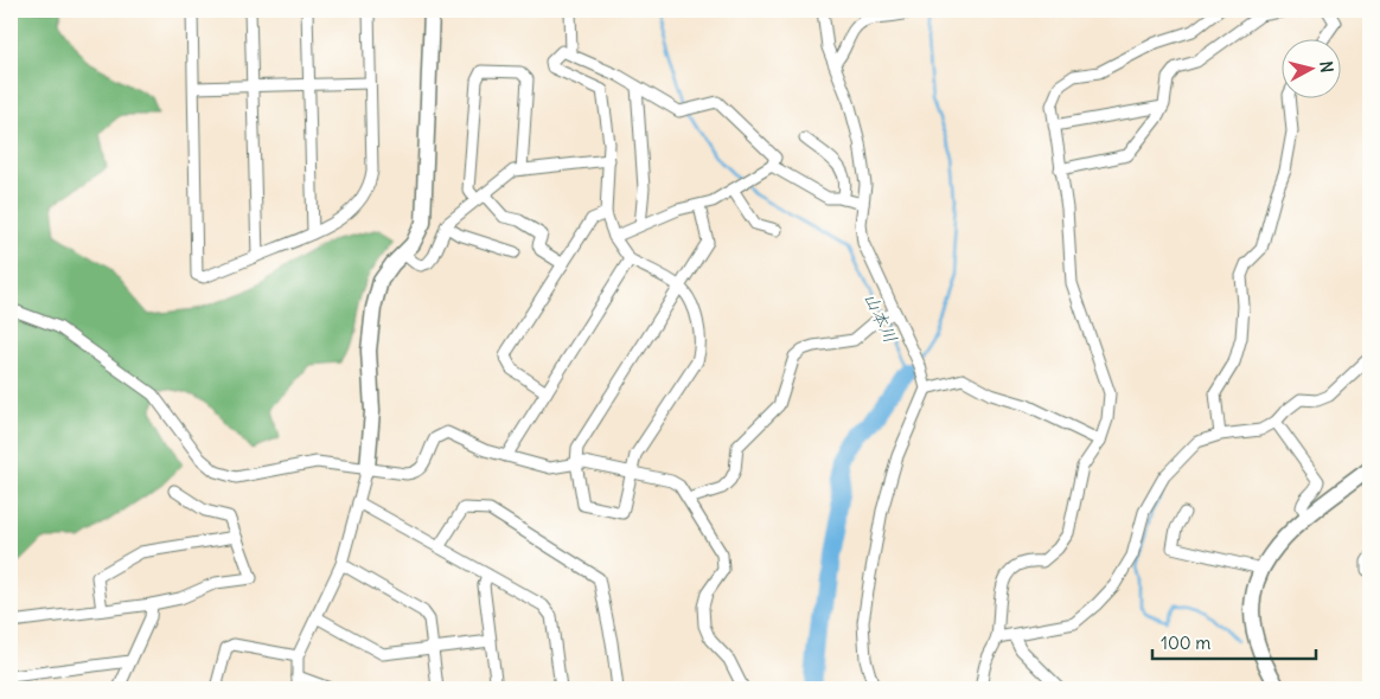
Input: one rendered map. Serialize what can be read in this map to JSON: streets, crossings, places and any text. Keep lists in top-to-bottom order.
{
  "water": ["山本川"],
  "scale_bar": "100 m",
  "north": "right"
}
